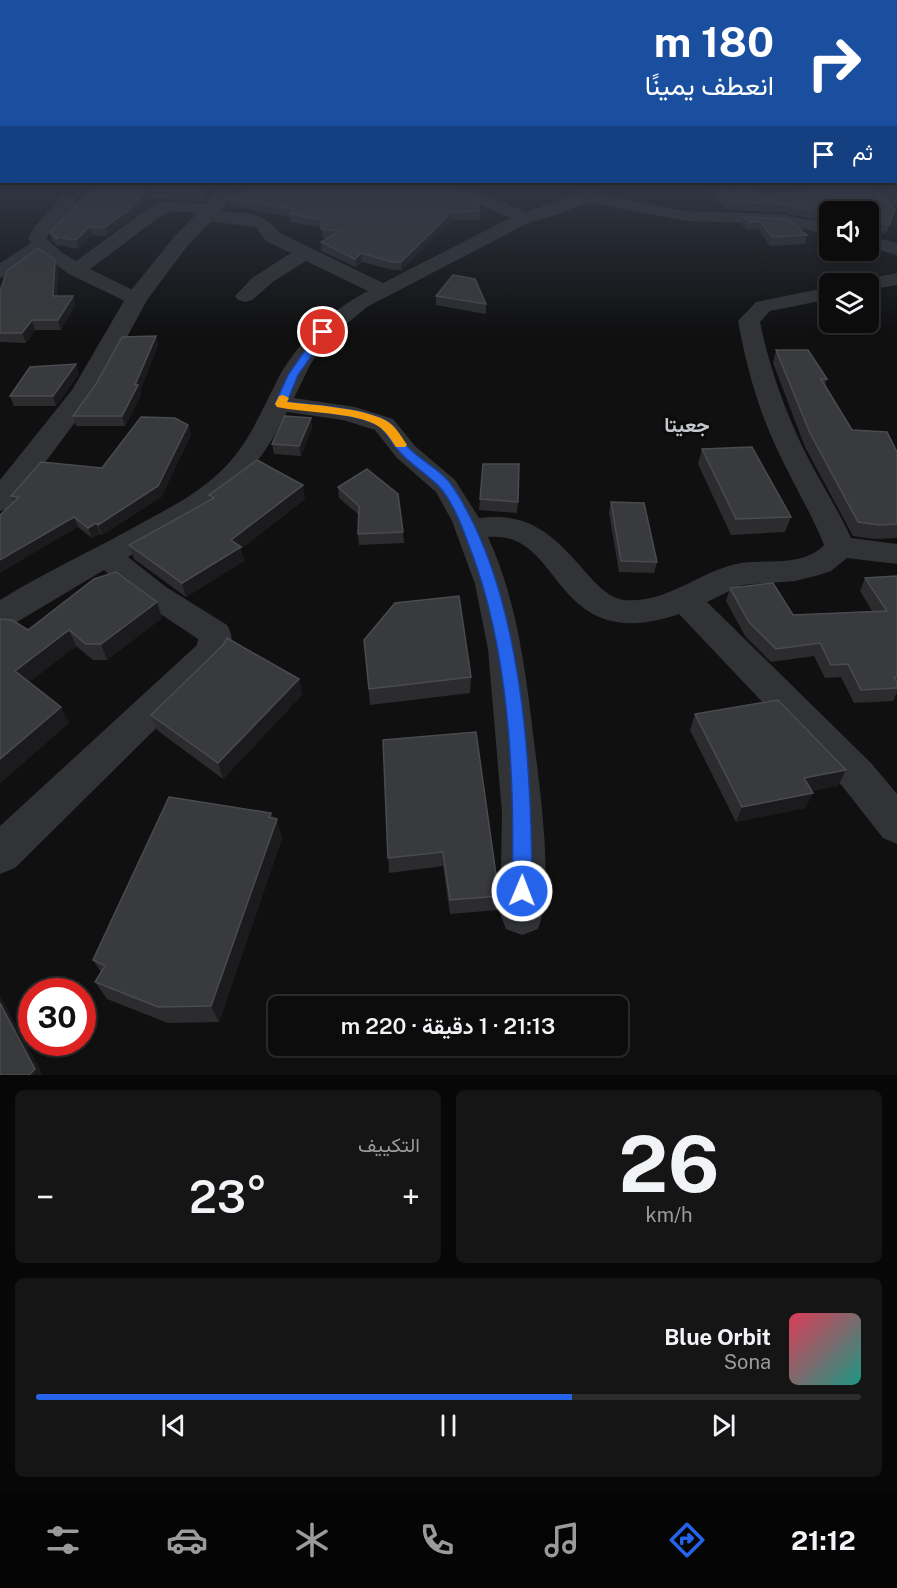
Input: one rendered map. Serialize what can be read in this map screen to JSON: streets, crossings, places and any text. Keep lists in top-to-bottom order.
{
  "districts": ["جعيتا"],
  "page": {
    "turn": ["180 m", "انعطف يمينًا"],
    "then": "ثم",
    "limit": "30",
    "trip": "21:13 · 1 دقيقة · 220 m",
    "tile": [
      ["26", "km/h"],
      "التكييف"
    ],
    "heat": ["−", "23°", "+"],
    "song": ["Blue Orbit", "Sona"],
    "tabs": "21:12"
  }
}
